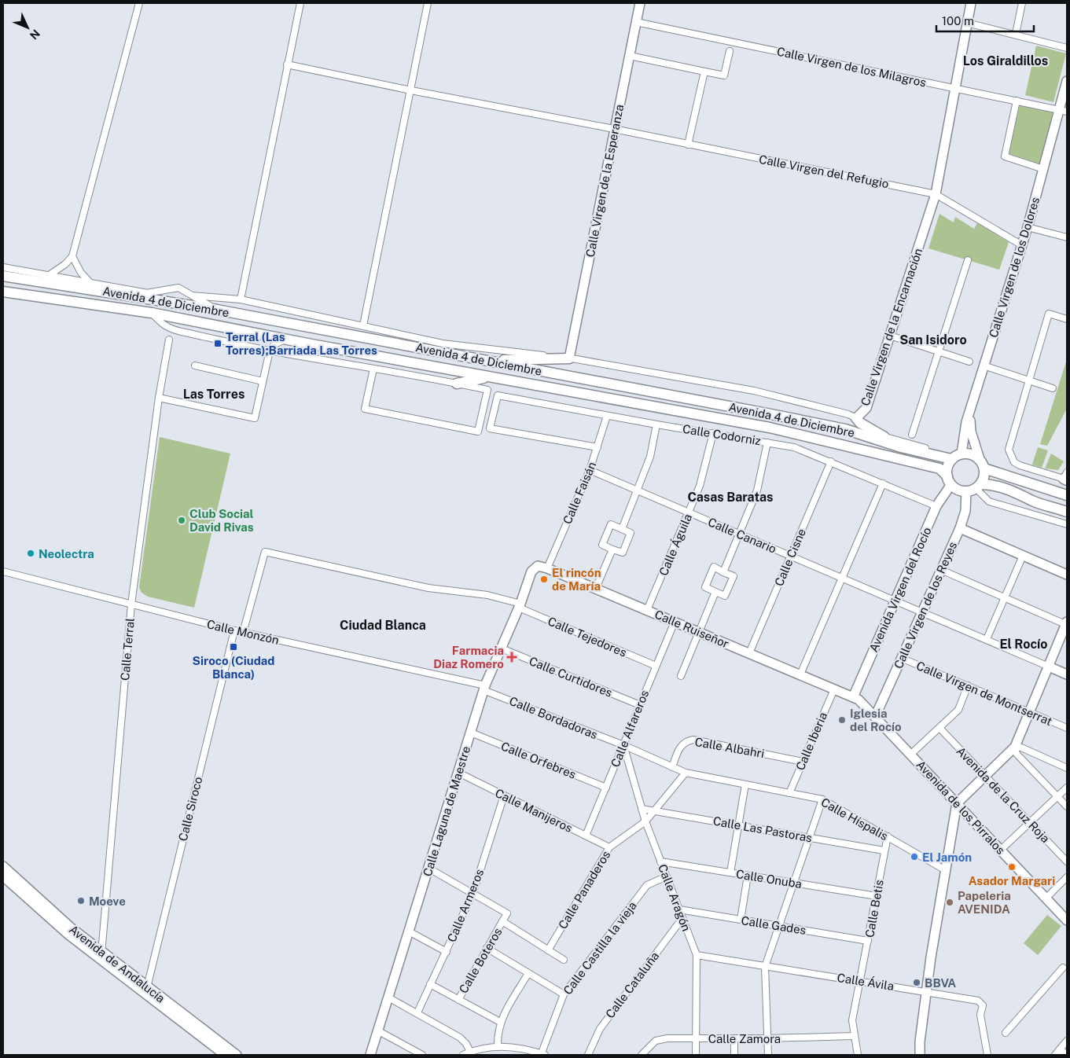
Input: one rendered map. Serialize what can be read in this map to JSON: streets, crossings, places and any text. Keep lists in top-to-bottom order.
{
  "streets": {
    "main road": ["Avenida 4 de Diciembre"],
    "street": [
      "Calle Virgen de los Milagros",
      "Calle Virgen del Refugio",
      "Calle Virgen de la Esperanza",
      "Calle Virgen de los Dolores",
      "Calle Virgen de la Encarnación",
      "Calle Codorniz",
      "Calle Faisán",
      "Calle Canario",
      "Calle Águila",
      "Calle Cisne",
      "Avenida Virgen del Rocío",
      "Calle Virgen de los Reyes",
      "Calle Ruiseñor",
      "Calle Monzón",
      "Calle Tejedores",
      "Calle Terral",
      "Calle Curtidores",
      "Calle Virgen de Montserrat",
      "Calle Bordadoras",
      "Calle Alfareros",
      "Calle Iberia",
      "Calle Albahri",
      "Calle Orfebres",
      "Avenida de la Cruz Roja",
      "Avenida de los Pirralos",
      "Calle Siroco",
      "Calle Manijeros",
      "Calle Laguna de Maestre",
      "Calle Híspalis",
      "Calle Las Pastoras",
      "Calle Onuba",
      "Calle Panaderos",
      "Calle Aragón",
      "Calle Armeros",
      "Calle Betis",
      "Calle Gades",
      "Calle Castilla la vieja",
      "Calle Boteros",
      "Avenida de Andalucía",
      "Calle Ávila",
      "Calle Cataluña",
      "Calle Zamora"
    ]
  },
  "crossings": [
    ["Calle Virgen de los Milagros", "Calle Virgen de la Esperanza"],
    ["Calle Virgen de los Milagros", "Calle Virgen de los Dolores"],
    ["Calle Virgen de los Milagros", "Calle Virgen de la Encarnación"],
    ["Calle Virgen del Refugio", "Calle Virgen de la Esperanza"],
    ["Calle Virgen del Refugio", "Calle Virgen de los Dolores"],
    ["Calle Virgen del Refugio", "Calle Virgen de la Encarnación"],
    ["Calle Virgen de los Dolores", "Avenida 4 de Diciembre"],
    ["Calle Virgen de los Dolores", "Avenida Virgen del Rocío"],
    ["Calle Virgen de los Dolores", "Calle Virgen de los Reyes"],
    ["Avenida 4 de Diciembre", "Avenida Virgen del Rocío"],
    ["Avenida 4 de Diciembre", "Calle Virgen de los Reyes"],
    ["Calle Codorniz", "Calle Faisán"],
    ["Calle Codorniz", "Calle Águila"],
    ["Calle Codorniz", "Calle Cisne"],
    ["Calle Codorniz", "Avenida Virgen del Rocío"],
    ["Calle Faisán", "Calle Canario"],
    ["Calle Faisán", "Calle Ruiseñor"],
    ["Calle Faisán", "Calle Laguna de Maestre"],
    ["Calle Canario", "Calle Águila"],
    ["Calle Canario", "Calle Cisne"],
    ["Calle Canario", "Avenida Virgen del Rocío"],
    ["Calle Canario", "Calle Virgen de los Reyes"],
    ["Calle Águila", "Calle Ruiseñor"],
    ["Calle Cisne", "Calle Ruiseñor"],
    ["Avenida Virgen del Rocío", "Calle Virgen de los Reyes"],
    ["Avenida Virgen del Rocío", "Calle Ruiseñor"],
    ["Avenida Virgen del Rocío", "Avenida de los Pirralos"],
    ["Calle Virgen de los Reyes", "Calle Virgen de Montserrat"],
    ["Calle Virgen de los Reyes", "Avenida de los Pirralos"],
    ["Calle Ruiseñor", "Calle Alfareros"],
    ["Calle Ruiseñor", "Calle Iberia"],
    ["Calle Ruiseñor", "Avenida de los Pirralos"],
    ["Calle Ruiseñor", "Calle Laguna de Maestre"],
    ["Calle Monzón", "Calle Tejedores"],
    ["Calle Monzón", "Calle Terral"],
    ["Calle Monzón", "Calle Bordadoras"],
    ["Calle Monzón", "Calle Siroco"],
    ["Calle Monzón", "Calle Laguna de Maestre"],
    ["Calle Tejedores", "Calle Alfareros"],
    ["Calle Tejedores", "Calle Laguna de Maestre"],
    ["Calle Terral", "Avenida de Andalucía"],
    ["Calle Curtidores", "Calle Alfareros"],
    ["Calle Curtidores", "Calle Laguna de Maestre"],
    ["Calle Bordadoras", "Calle Alfareros"],
    ["Calle Bordadoras", "Calle Albahri"],
    ["Calle Bordadoras", "Calle Laguna de Maestre"],
    ["Calle Bordadoras", "Calle Híspalis"],
    ["Calle Bordadoras", "Calle Aragón"],
    ["Calle Alfareros", "Calle Orfebres"],
    ["Calle Alfareros", "Calle Manijeros"],
    ["Calle Alfareros", "Calle Aragón"],
    ["Calle Iberia", "Calle Albahri"],
    ["Calle Iberia", "Calle Híspalis"],
    ["Calle Albahri", "Calle Híspalis"],
    ["Calle Orfebres", "Calle Laguna de Maestre"],
    ["Calle Siroco", "Avenida de Andalucía"],
    ["Calle Manijeros", "Calle Laguna de Maestre"],
    ["Calle Manijeros", "Calle Panaderos"],
    ["Calle Manijeros", "Calle Armeros"],
    ["Calle Híspalis", "Calle Panaderos"],
    ["Calle Híspalis", "Calle Betis"],
    ["Calle Las Pastoras", "Calle Panaderos"],
    ["Calle Las Pastoras", "Calle Aragón"],
    ["Calle Las Pastoras", "Calle Betis"],
    ["Calle Onuba", "Calle Aragón"],
    ["Calle Onuba", "Calle Betis"],
    ["Calle Panaderos", "Calle Aragón"],
    ["Calle Aragón", "Calle Gades"],
    ["Calle Aragón", "Calle Castilla la vieja"],
    ["Calle Aragón", "Calle Ávila"],
    ["Calle Aragón", "Calle Cataluña"],
    ["Calle Aragón", "Calle Zamora"],
    ["Calle Betis", "Calle Gades"],
    ["Calle Betis", "Calle Ávila"],
    ["Calle Betis", "Calle Zamora"]
  ],
  "districts": [
    "Los Giraldillos",
    "San Isidoro",
    "Las Torres",
    "Casas Baratas",
    "Ciudad Blanca",
    "El Rocío"
  ],
  "places": {
    "transit": ["Terral (Las Torres);Barriada Las Torres", "Siroco (Ciudad Blanca)"],
    "other": [
      "Club Social David Rivas",
      "Neolectra",
      "El rincón de María",
      "Iglesia del Rocío",
      "El Jamón",
      "Asador Margari",
      "Moeve",
      "Papeleria AVENIDA",
      "BBVA"
    ],
    "health": ["Farmacia Diaz Romero"]
  },
  "scale_bar": "100 m",
  "north": "bottom right"
}
